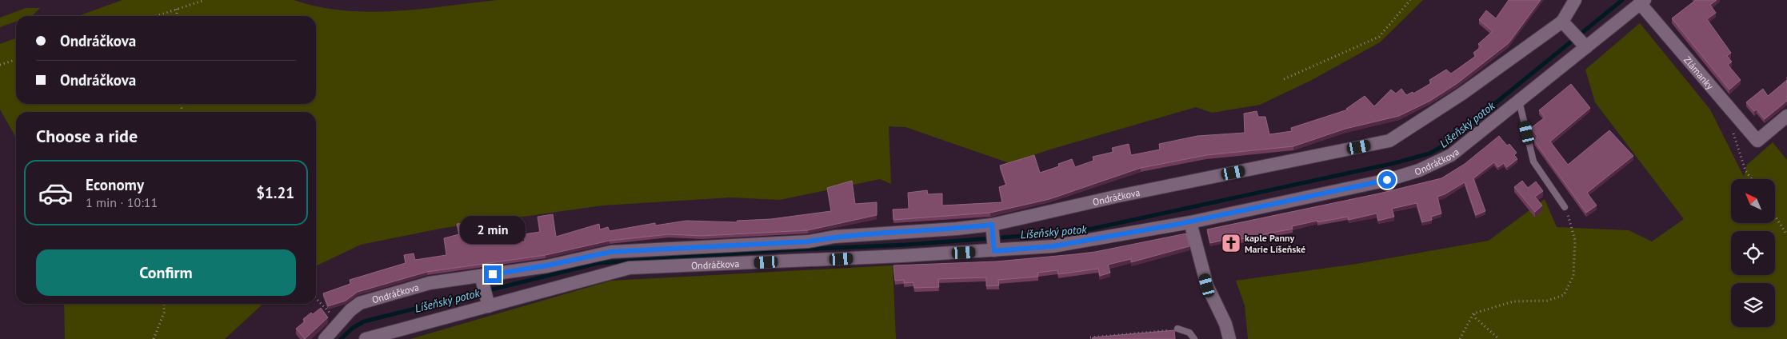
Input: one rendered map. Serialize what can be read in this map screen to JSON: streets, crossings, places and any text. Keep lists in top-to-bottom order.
{
  "streets": {
    "street": ["Zlámanky", "Ondráčkova"]
  },
  "crossings": [
    ["Zlámanky", "Ondráčkova"]
  ],
  "water": ["Líšeňský potok"],
  "places": {
    "church": ["kaple Panny Marie Líšeňské"]
  },
  "north": "top left",
  "page": {
    "banner": ["Ondráčkova", "Ondráčkova"],
    "heading": "Choose a ride",
    "list": [
      {
        "name": "Economy",
        "note": "1 min · 10:11",
        "value": "$1.21"
      }
    ],
    "bubble": "2 min",
    "buttons": "Confirm"
  }
}
